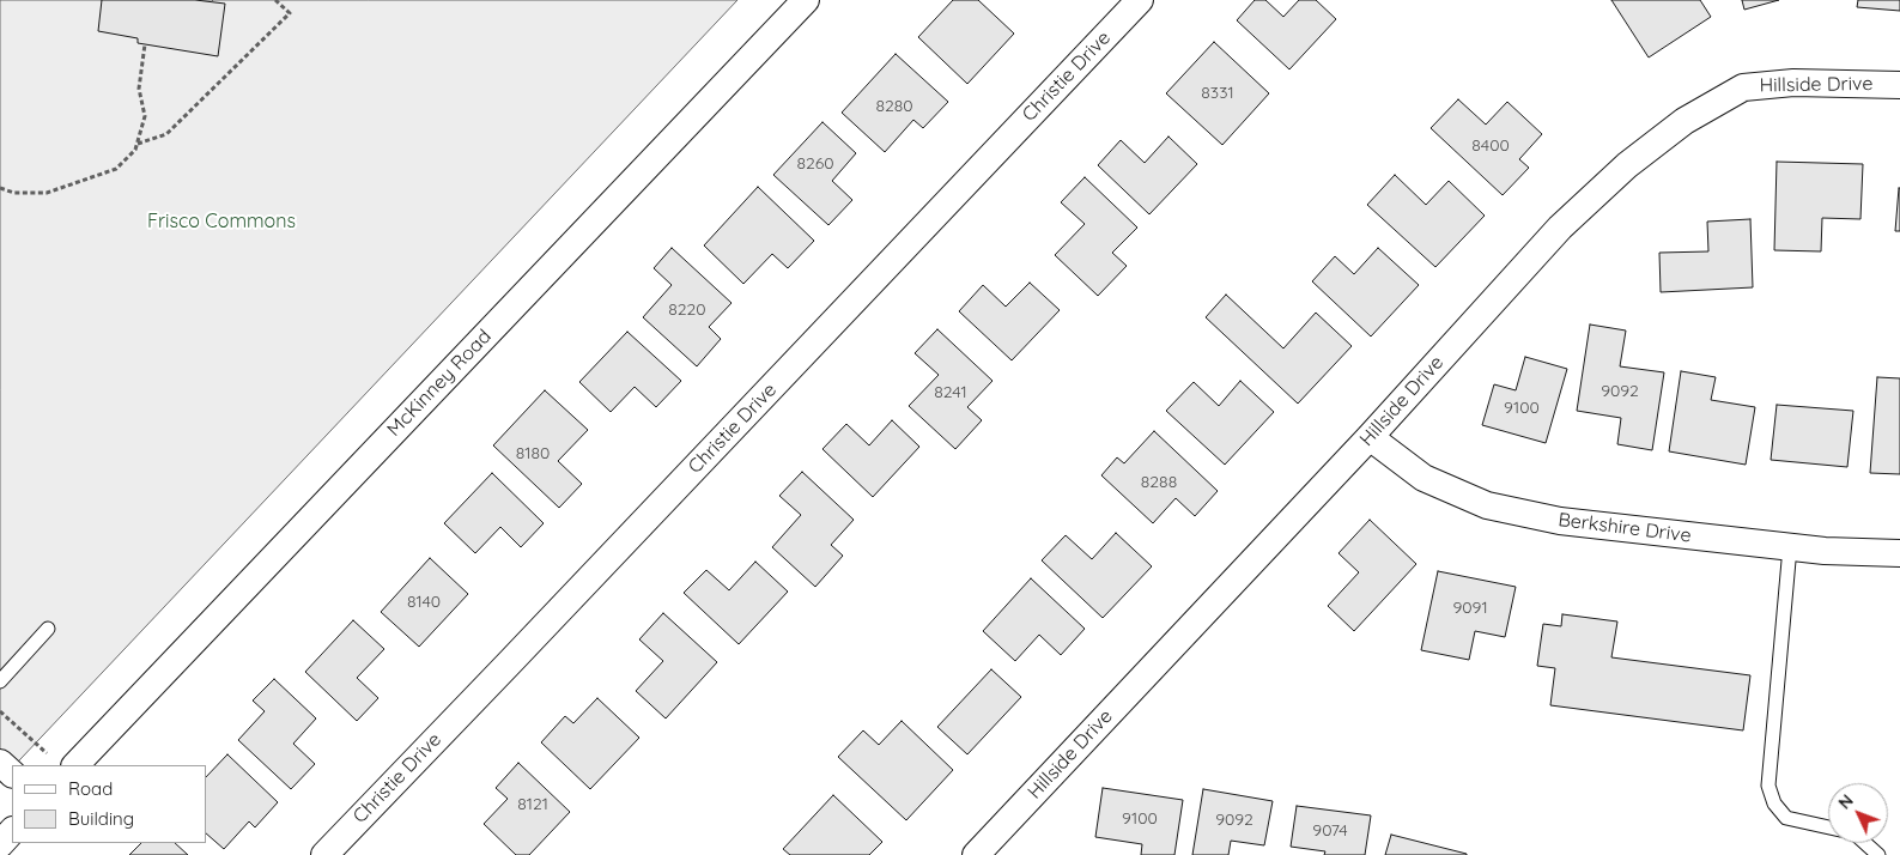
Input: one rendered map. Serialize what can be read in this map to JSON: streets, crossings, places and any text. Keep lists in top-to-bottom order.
{
  "streets": {
    "street": [
      "Christie Drive",
      "Hillside Drive",
      "McKinney Road",
      "Berkshire Drive"
    ]
  },
  "crossings": [
    ["Hillside Drive", "Berkshire Drive"]
  ],
  "parks": ["Frisco Commons"],
  "house_numbers": [
    "8331",
    "8280",
    "8400",
    "8260",
    "8220",
    "9092",
    "8241",
    "9100",
    "8180",
    "8288",
    "8140",
    "9091",
    "8121",
    "9100",
    "9092",
    "9074"
  ],
  "legend": ["Road", "Building"],
  "north": "top left"
}
